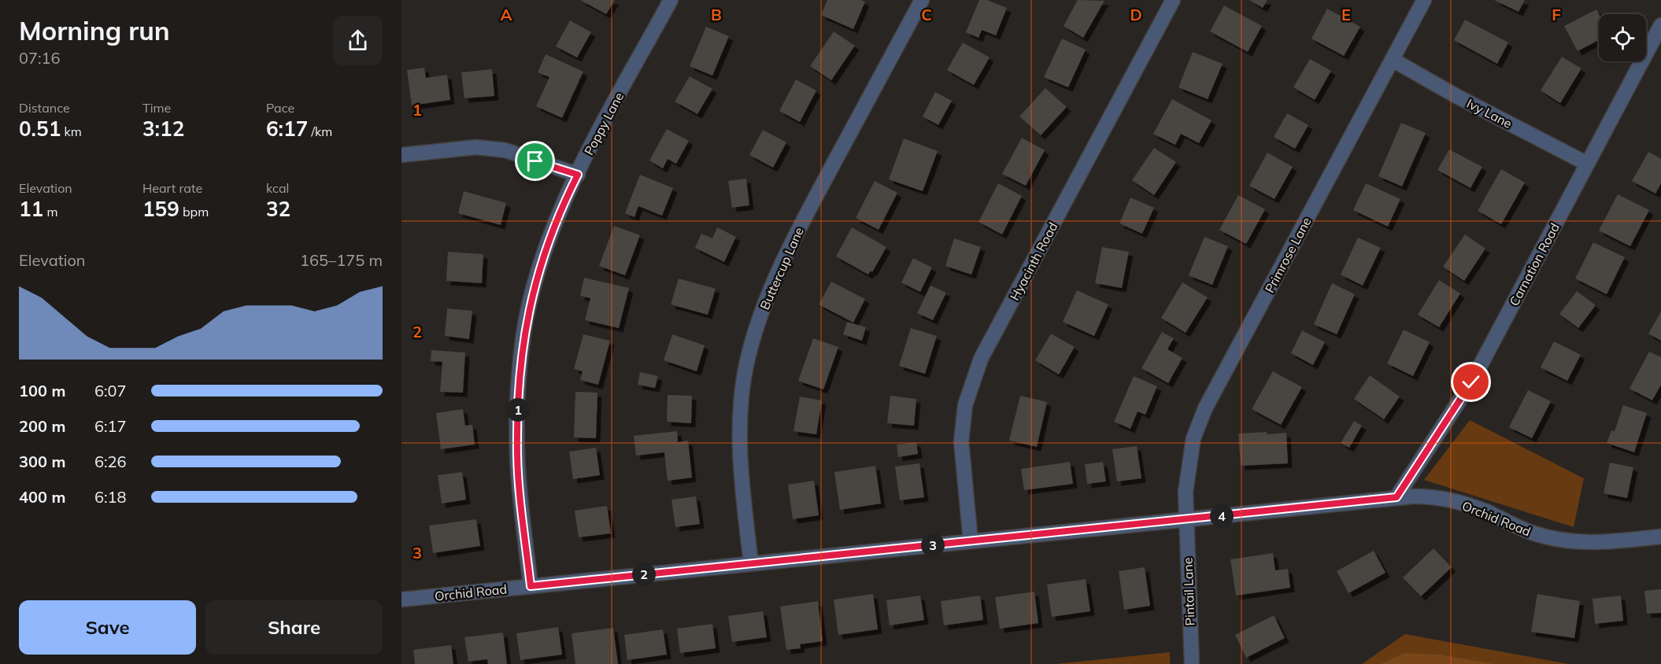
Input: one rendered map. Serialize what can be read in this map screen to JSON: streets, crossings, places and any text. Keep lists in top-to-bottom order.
{
  "streets": {
    "street": [
      "Ivy Lane",
      "Poppy Lane",
      "Primrose Lane",
      "Hyacinth Road",
      "Carnation Road",
      "Buttercup Lane",
      "Orchid Road",
      "Pintail Lane"
    ]
  },
  "crossings": [
    ["Ivy Lane", "Primrose Lane"],
    ["Ivy Lane", "Carnation Road"],
    ["Poppy Lane", "Orchid Road"],
    ["Primrose Lane", "Orchid Road"],
    ["Primrose Lane", "Pintail Lane"],
    ["Hyacinth Road", "Orchid Road"],
    ["Carnation Road", "Orchid Road"],
    ["Buttercup Lane", "Orchid Road"],
    ["Orchid Road", "Pintail Lane"]
  ],
  "page": {
    "heading": ["Morning run", "07:16"],
    "stats": [
      ["Distance", "0.51 km"],
      ["Time", "3:12"],
      ["Pace", "6:17 /km"],
      ["Elevation", "11 m"],
      ["Heart rate", "159 bpm"],
      ["kcal", "32"]
    ],
    "chart": ["Elevation", "165–175 m"],
    "list": [
      {
        "name": "100 m",
        "note": "6:07"
      },
      {
        "name": "200 m",
        "note": "6:17"
      },
      {
        "name": "300 m",
        "note": "6:26"
      },
      {
        "name": "400 m",
        "note": "6:18"
      }
    ],
    "pins": [
      "1",
      "4",
      "3",
      "2"
    ],
    "buttons": ["Save", "Share"]
  },
  "grid": {
    "columns": [
      "A",
      "B",
      "C",
      "D",
      "E",
      "F"
    ],
    "rows": ["1", "2", "3"]
  }
}
